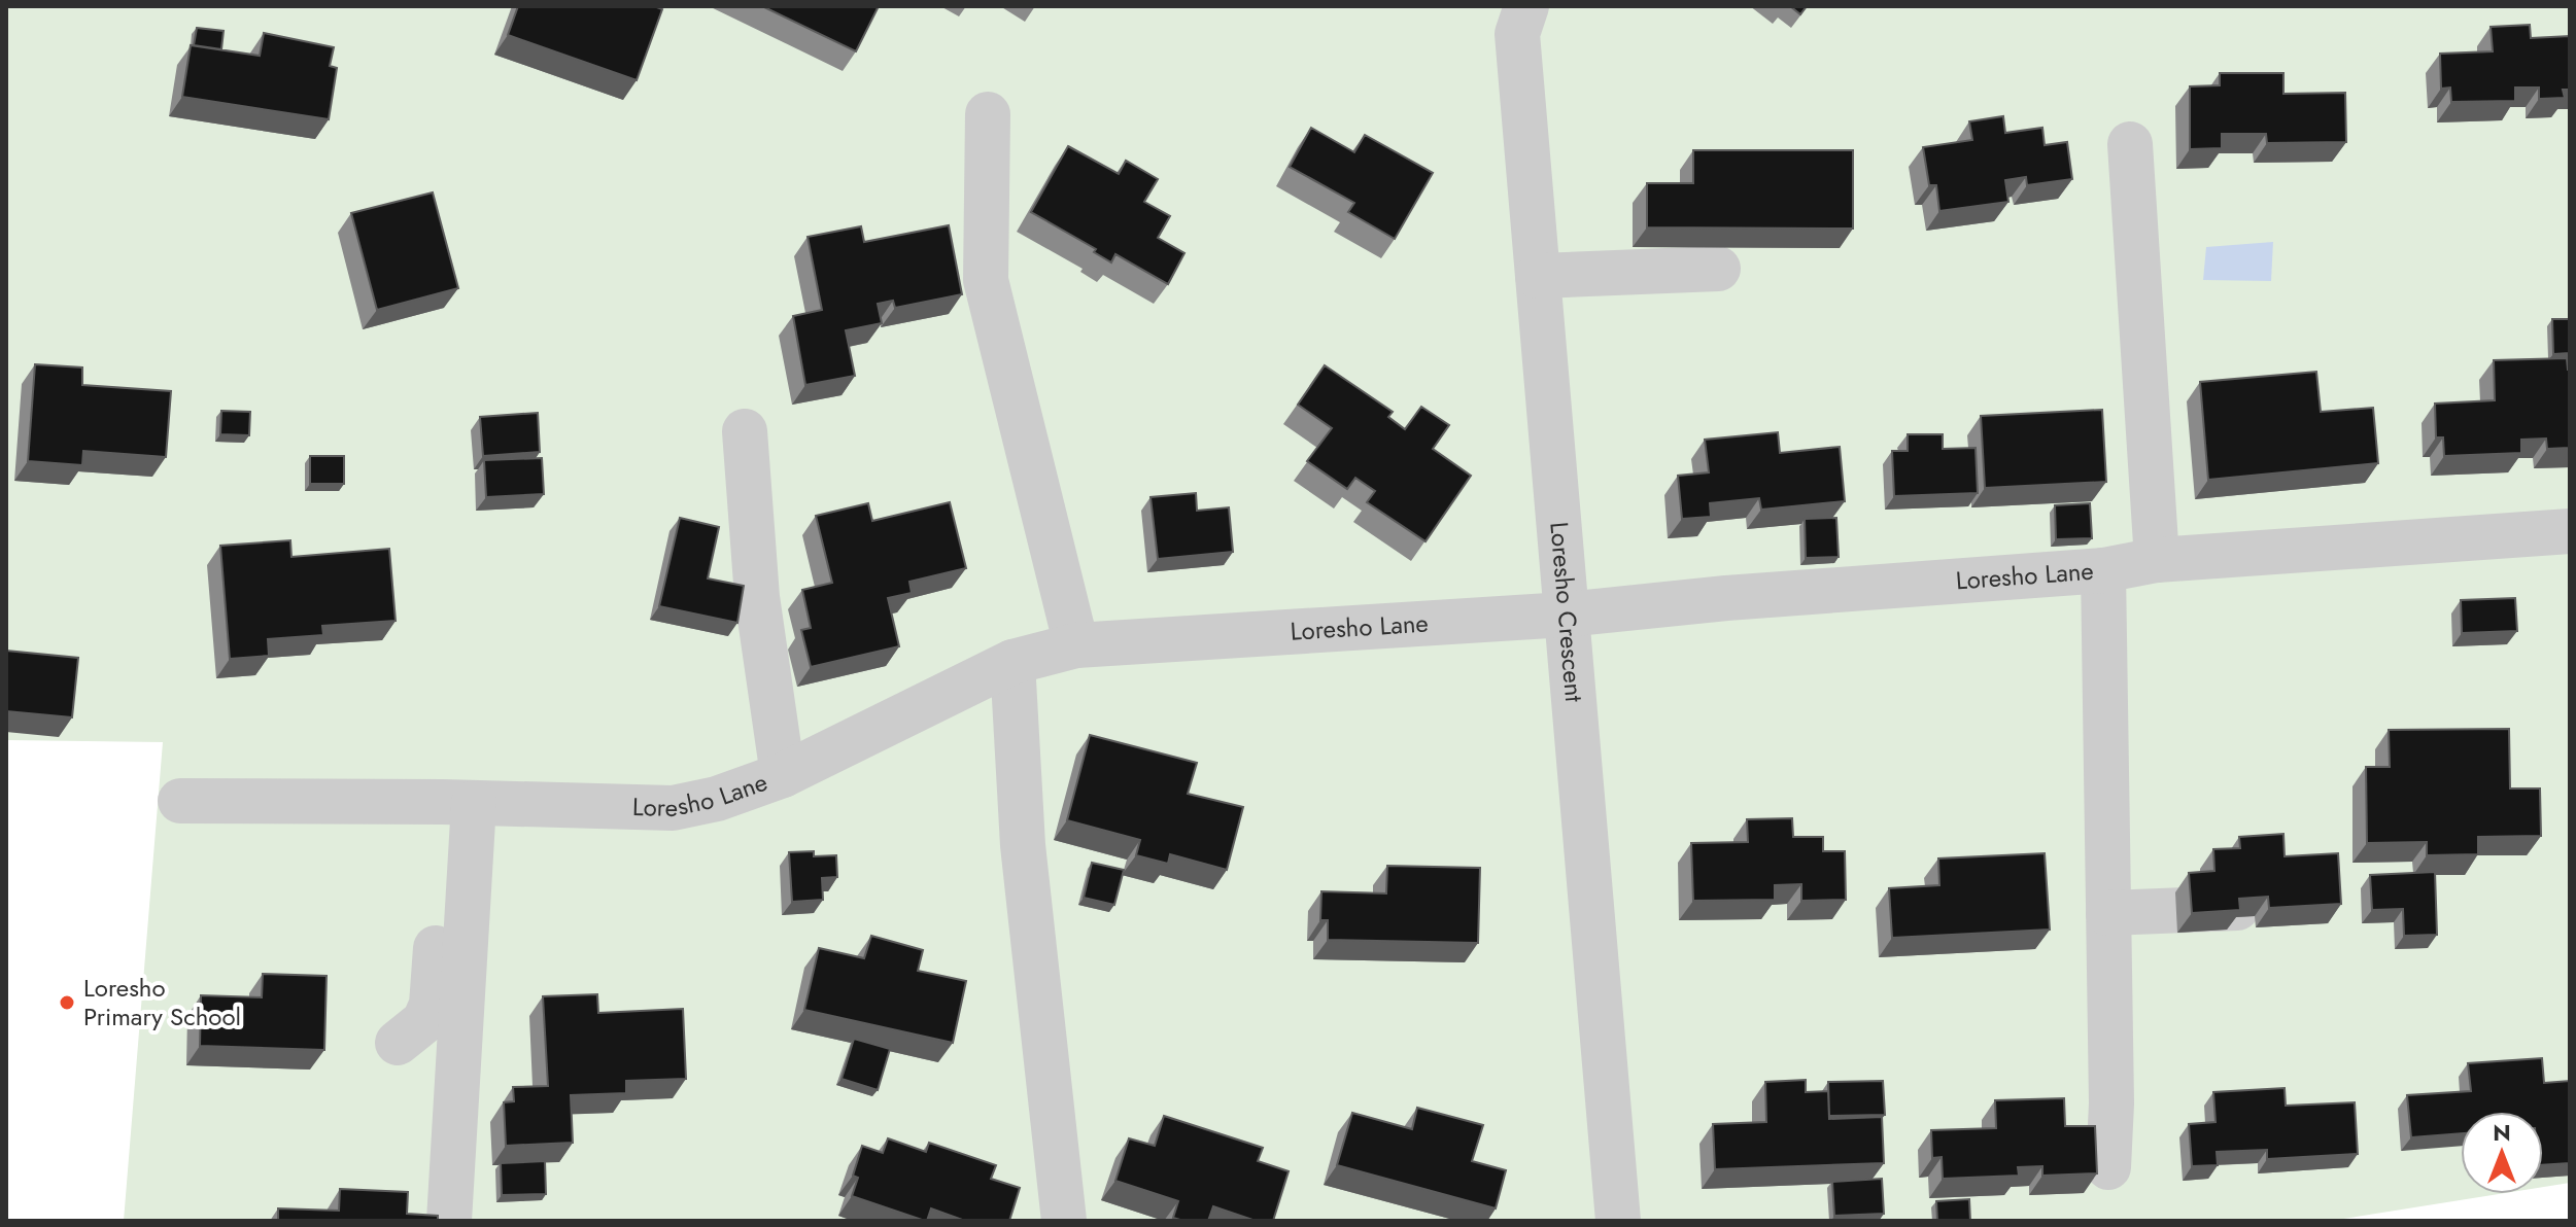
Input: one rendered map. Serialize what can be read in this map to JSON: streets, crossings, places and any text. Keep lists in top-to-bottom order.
{
  "streets": {
    "street": ["Loresho Lane", "Loresho Crescent"]
  },
  "crossings": [
    ["Loresho Lane", "Loresho Crescent"]
  ],
  "places": ["Loresho Primary School"],
  "north": "top"
}
